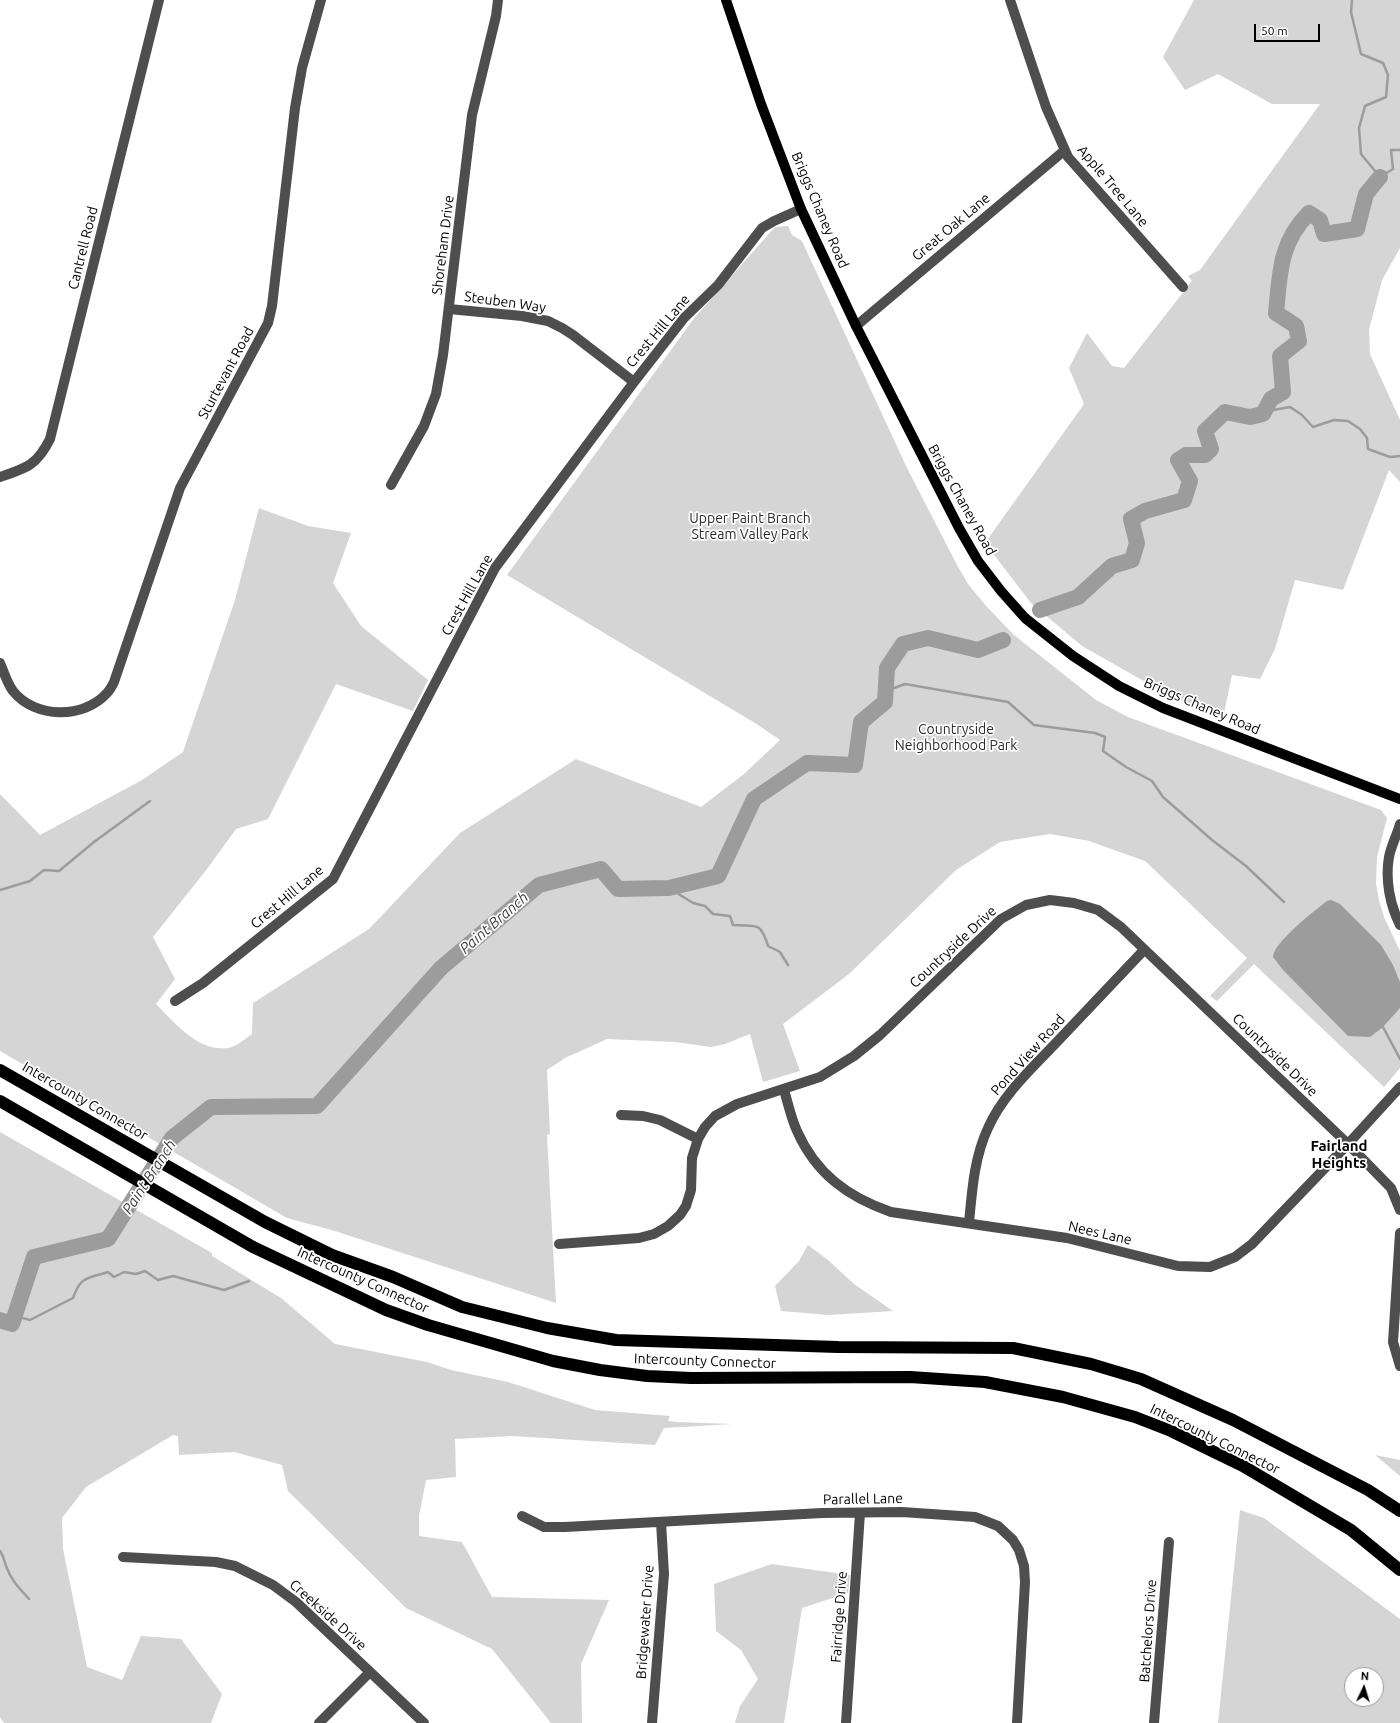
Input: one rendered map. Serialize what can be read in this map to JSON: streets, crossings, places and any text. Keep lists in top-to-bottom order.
{
  "streets": {
    "highway": ["Intercounty Connector"],
    "main road": ["Briggs Chaney Road"],
    "street": [
      "Apple Tree Lane",
      "Great Oak Lane",
      "Shoreham Drive",
      "Cantrell Road",
      "Steuben Way",
      "Crest Hill Lane",
      "Sturtevant Road",
      "Countryside Drive",
      "Pond View Road",
      "Nees Lane",
      "Parallel Lane",
      "Creekside Drive",
      "Fairridge Drive",
      "Bridgewater Drive",
      "Batchelors Drive"
    ]
  },
  "crossings": [
    ["Apple Tree Lane", "Great Oak Lane"],
    ["Briggs Chaney Road", "Great Oak Lane"],
    ["Briggs Chaney Road", "Crest Hill Lane"],
    ["Shoreham Drive", "Steuben Way"],
    ["Steuben Way", "Crest Hill Lane"],
    ["Countryside Drive", "Pond View Road"],
    ["Countryside Drive", "Nees Lane"],
    ["Pond View Road", "Nees Lane"],
    ["Parallel Lane", "Fairridge Drive"],
    ["Parallel Lane", "Bridgewater Drive"]
  ],
  "districts": ["Fairland Heights"],
  "water": ["Paint Branch"],
  "parks": ["Upper Paint Branch Stream Valley Park", "Countryside Neighborhood Park"],
  "scale_bar": "50 m",
  "north": "top"
}
